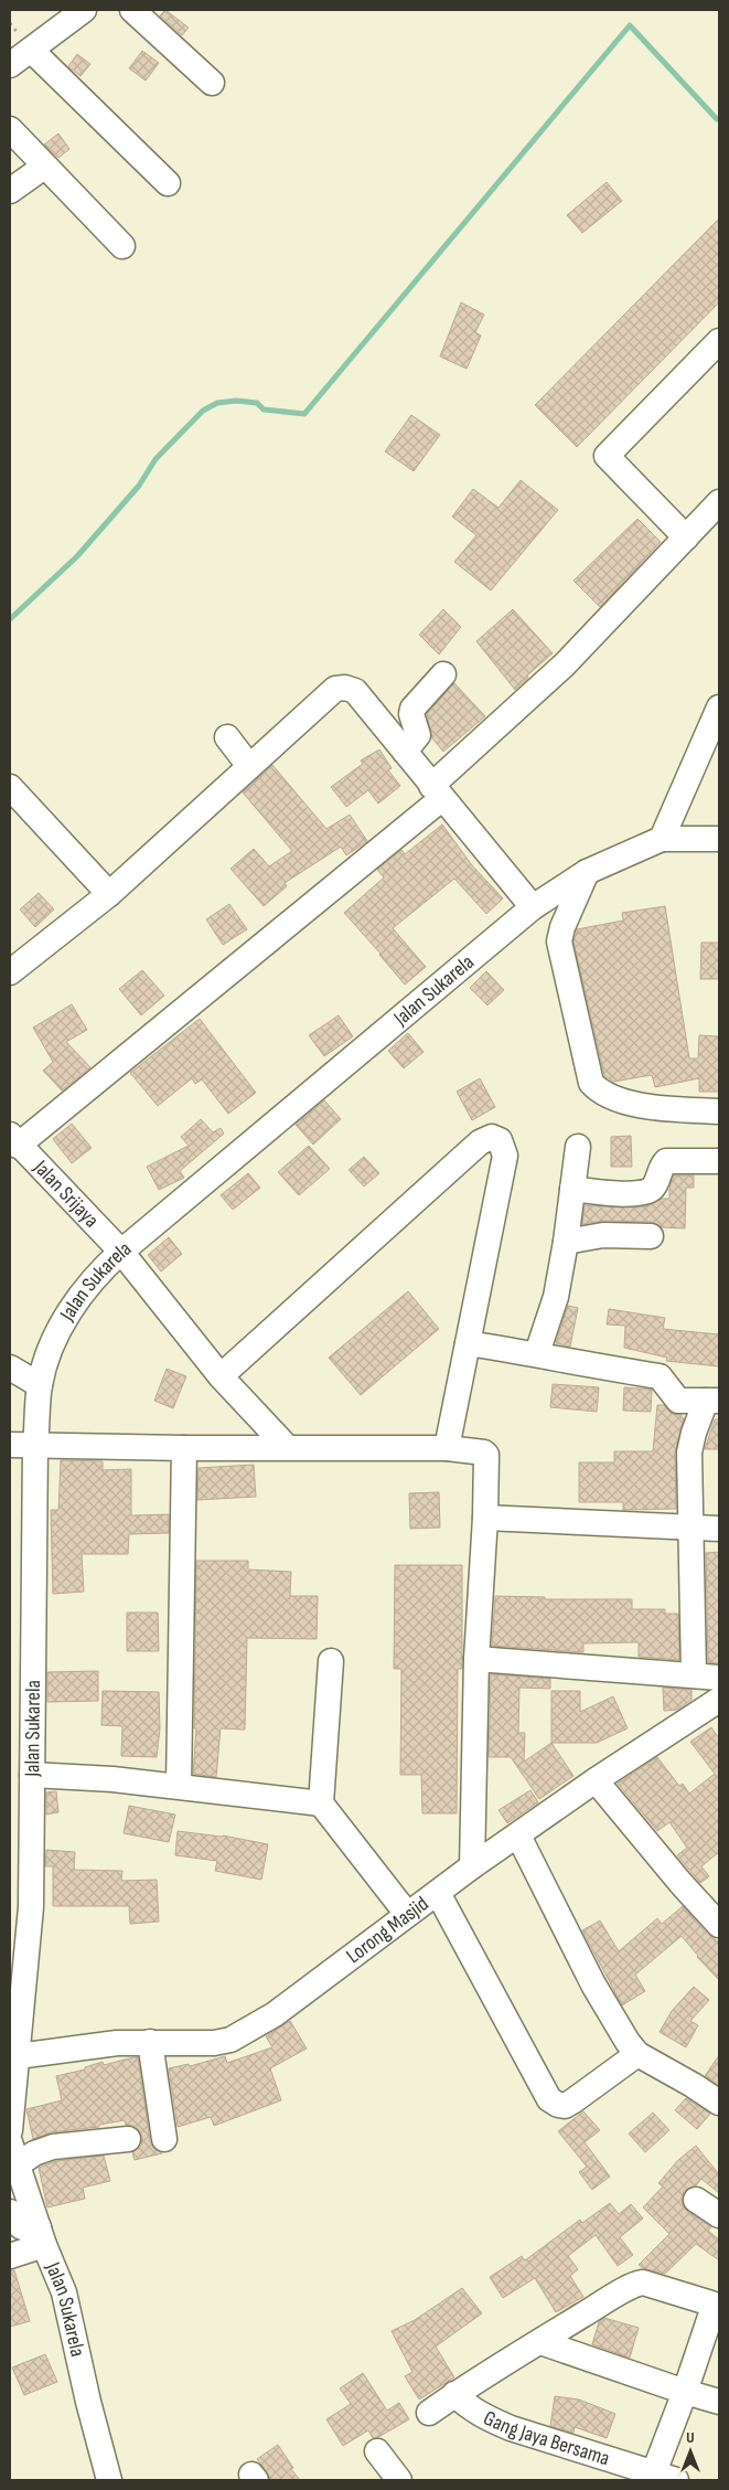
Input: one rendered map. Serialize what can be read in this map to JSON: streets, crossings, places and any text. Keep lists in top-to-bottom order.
{
  "streets": {
    "street": [
      "Jalan Sukarela",
      "Jalan Srijaya",
      "Lorong Masjid",
      "Gang Jaya Bersama"
    ]
  },
  "crossings": [
    ["Jalan Sukarela", "Jalan Srijaya"],
    ["Jalan Sukarela", "Lorong Masjid"]
  ],
  "north": "top"
}
